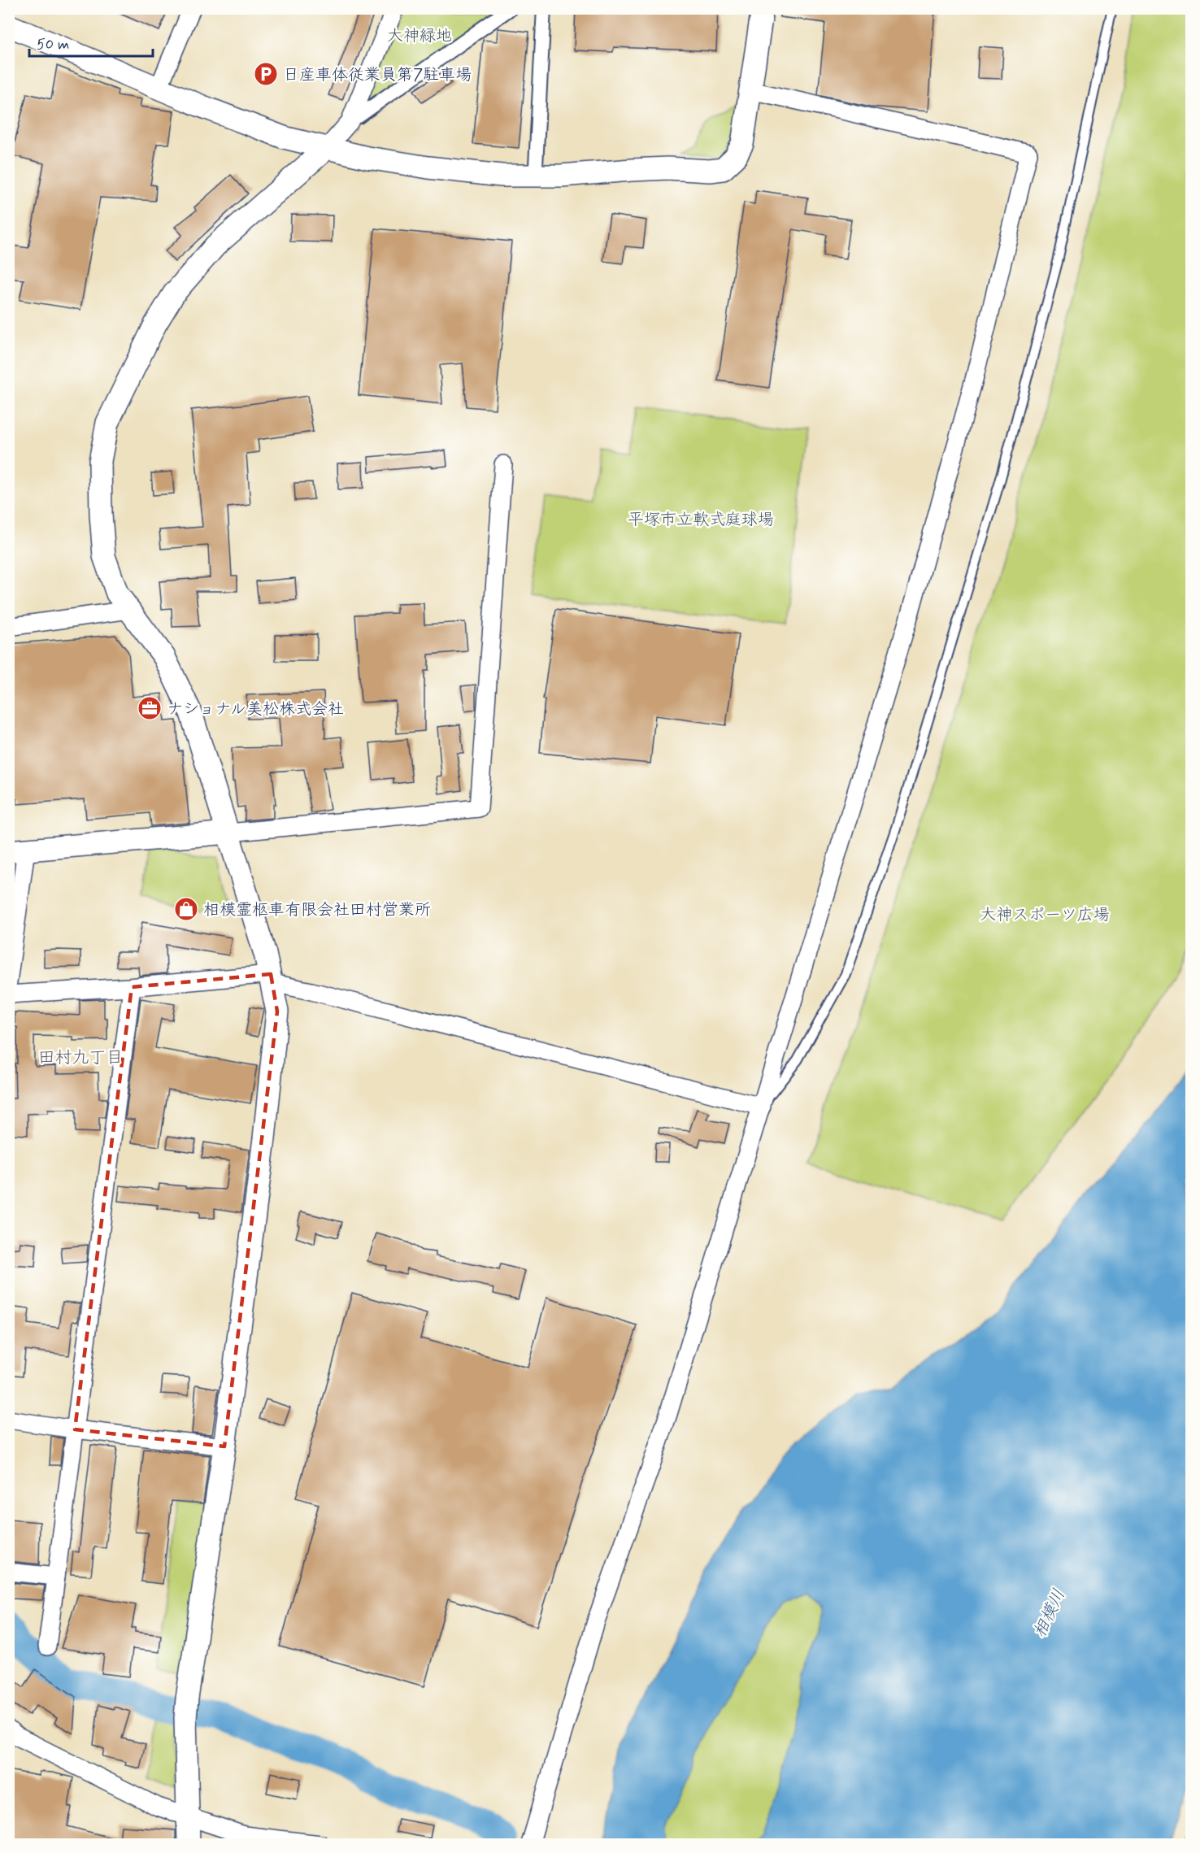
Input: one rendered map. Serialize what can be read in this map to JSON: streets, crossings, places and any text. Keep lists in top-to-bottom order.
{
  "districts": ["田村九丁目"],
  "water": ["相模川"],
  "parks": ["大神緑地", "平塚市立軟式庭球場", "大神スポーツ広場"],
  "places": {
    "parking": ["日産車体従業員第7駐車場"],
    "office": ["ナショナル美松株式会社"],
    "shop": ["相模霊柩車有限会社田村営業所"]
  },
  "scale_bar": "50 m"
}
